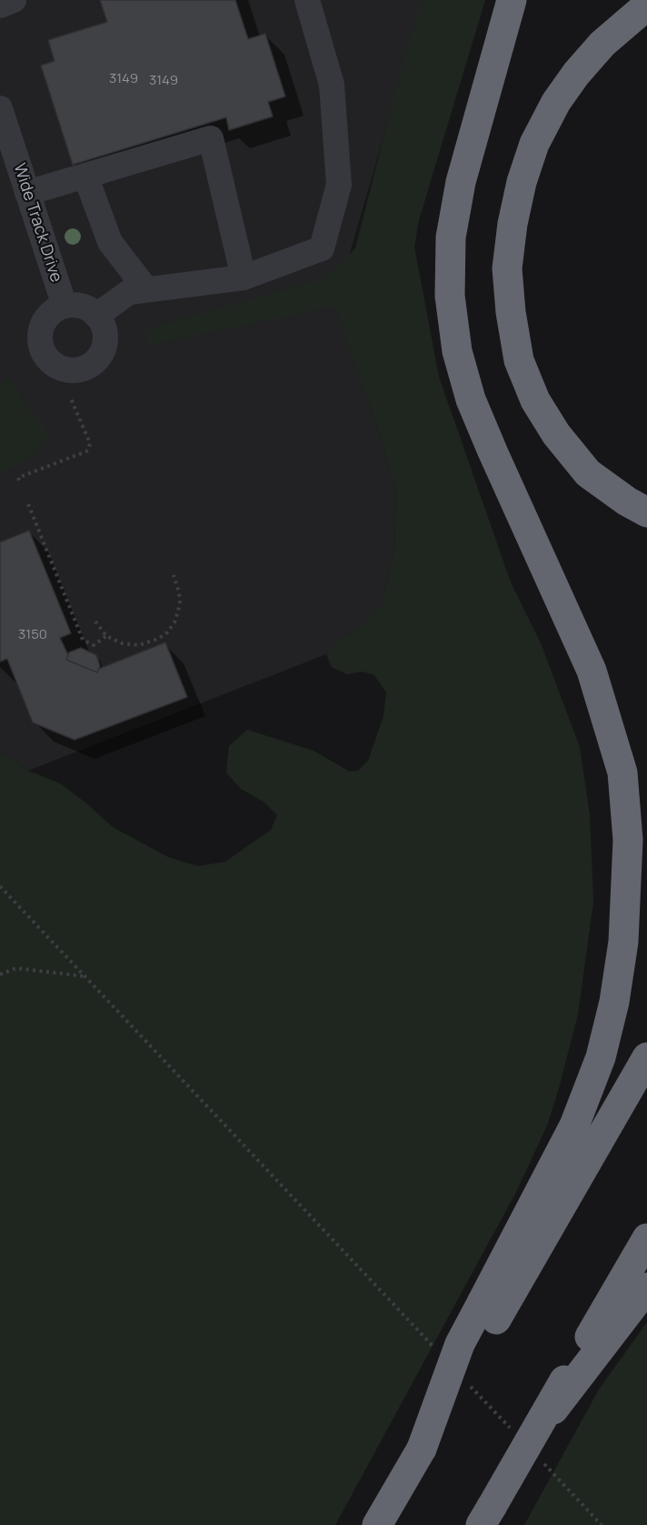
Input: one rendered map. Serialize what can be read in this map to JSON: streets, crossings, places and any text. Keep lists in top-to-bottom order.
{
  "streets": {
    "street": ["Wide Track Drive"]
  },
  "house_numbers": ["3149", "3149", "3150"]
}
